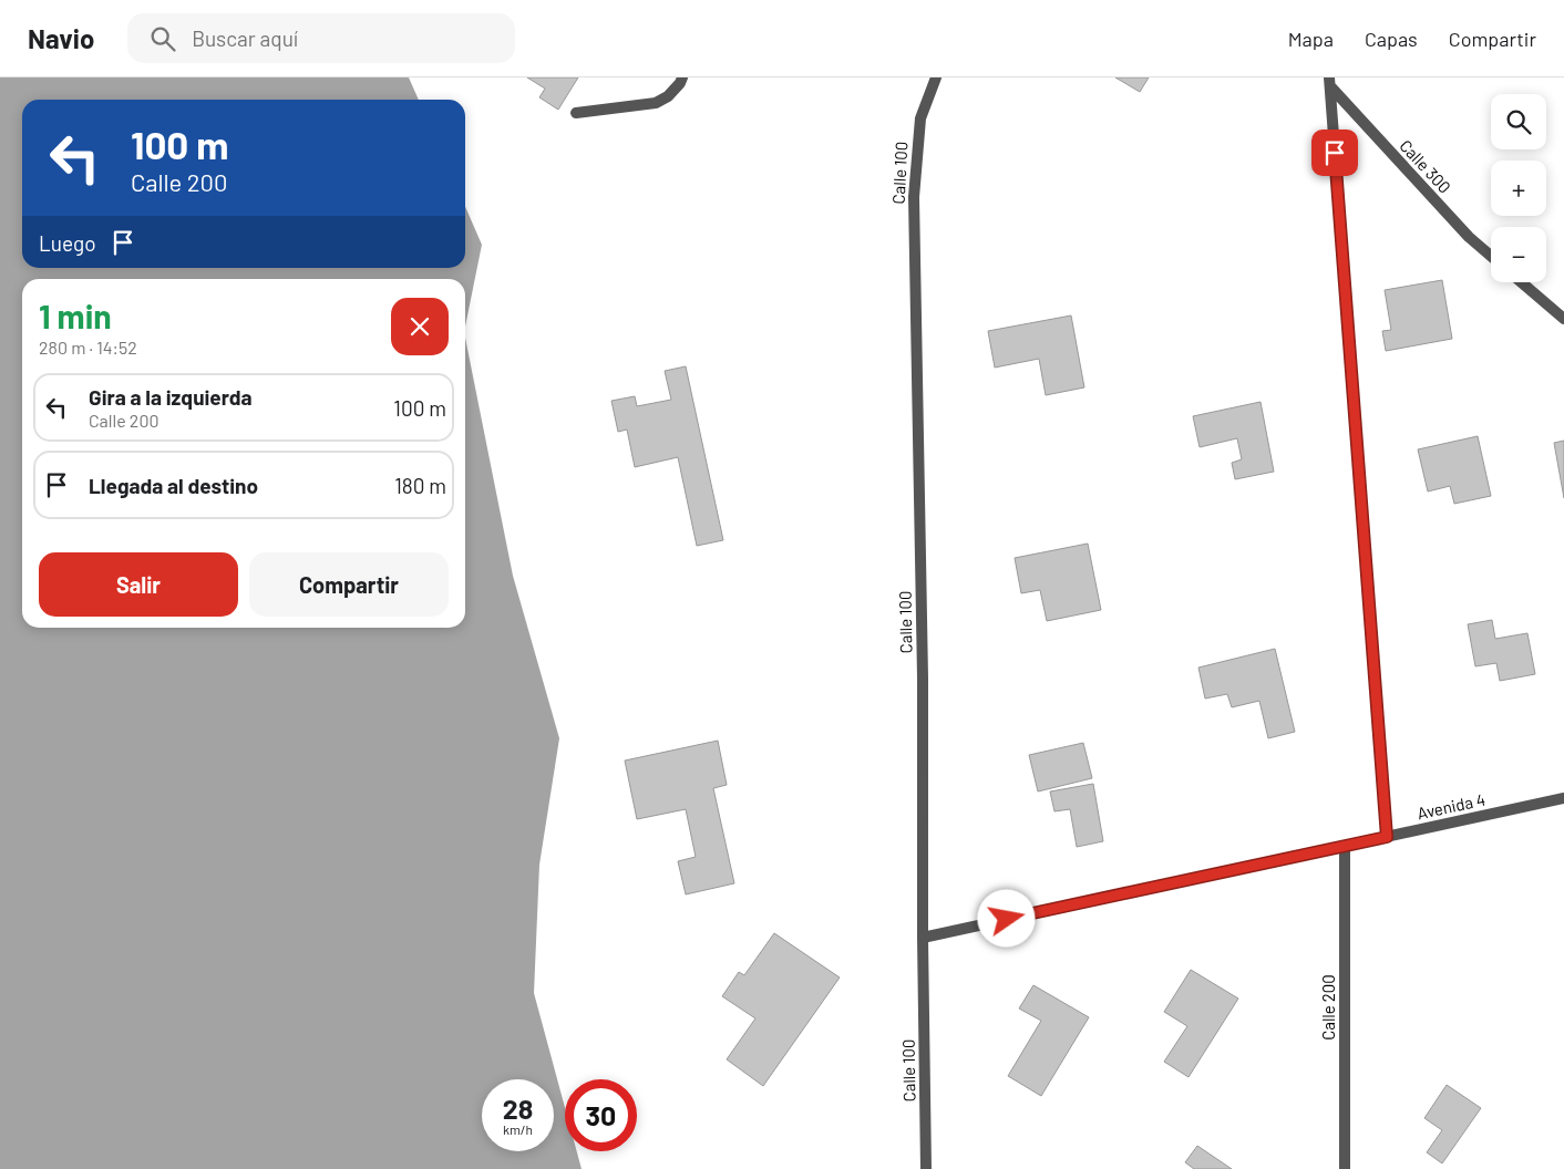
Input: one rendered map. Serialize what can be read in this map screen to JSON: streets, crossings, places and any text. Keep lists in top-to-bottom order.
{
  "streets": {
    "street": [
      "Calle 300",
      "Calle 100",
      "Avenida 4",
      "Calle 200"
    ]
  },
  "crossings": [
    ["Calle 100", "Avenida 4"],
    ["Avenida 4", "Calle 200"]
  ],
  "page": {
    "header": "Navio",
    "search": "Buscar aquí",
    "nav": ["Mapa", "Capas", "Compartir"],
    "map_buttons": ["+", "−"],
    "turn": ["100 m", "Calle 200"],
    "then": "Luego",
    "heading": ["1 min", "280 m · 14:52"],
    "list": [
      {
        "name": "Gira a la izquierda",
        "note": "Calle 200",
        "value": "100 m"
      },
      {
        "name": "Llegada al destino",
        "value": "180 m"
      }
    ],
    "buttons": ["Salir", "Compartir"],
    "speed": "28 km/h",
    "limit": "30"
  }
}
